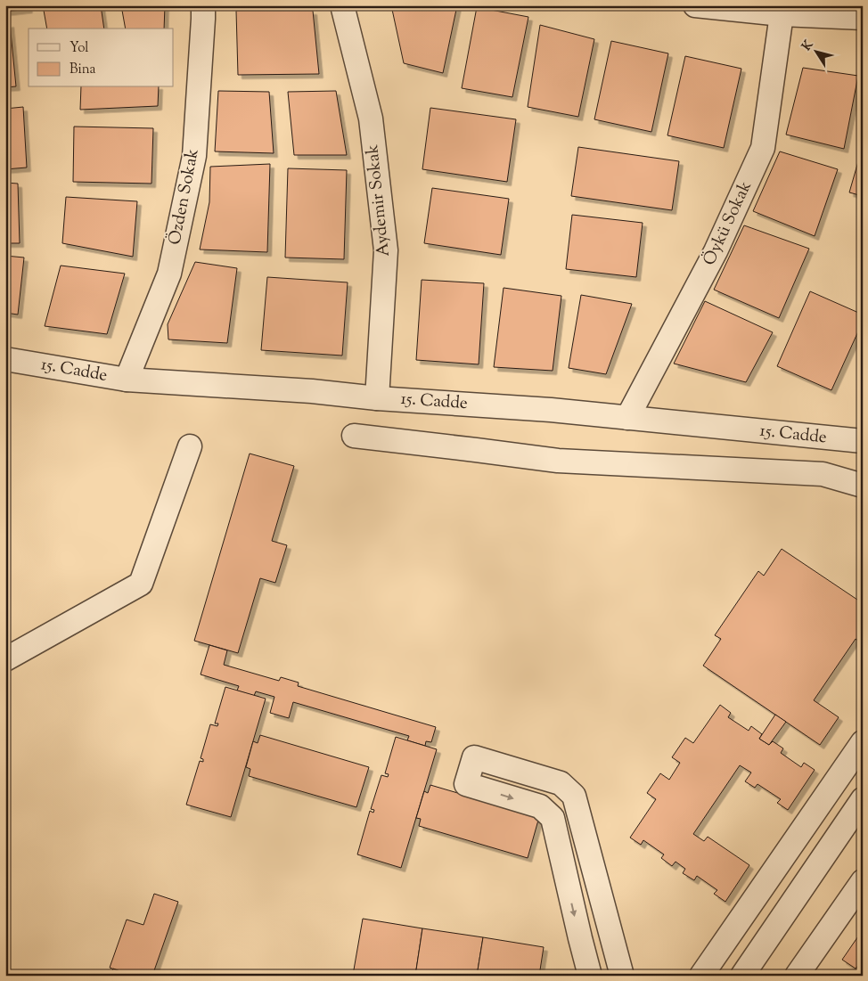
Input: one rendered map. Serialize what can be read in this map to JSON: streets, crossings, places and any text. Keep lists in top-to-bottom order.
{
  "streets": {
    "street": [
      "Özden Sokak",
      "Aydemir Sokak",
      "Öykü Sokak",
      "15. Cadde"
    ]
  },
  "crossings": [
    ["Özden Sokak", "15. Cadde"],
    ["Aydemir Sokak", "15. Cadde"],
    ["Öykü Sokak", "15. Cadde"]
  ],
  "legend": ["Yol", "Bina"],
  "north": "top left"
}
